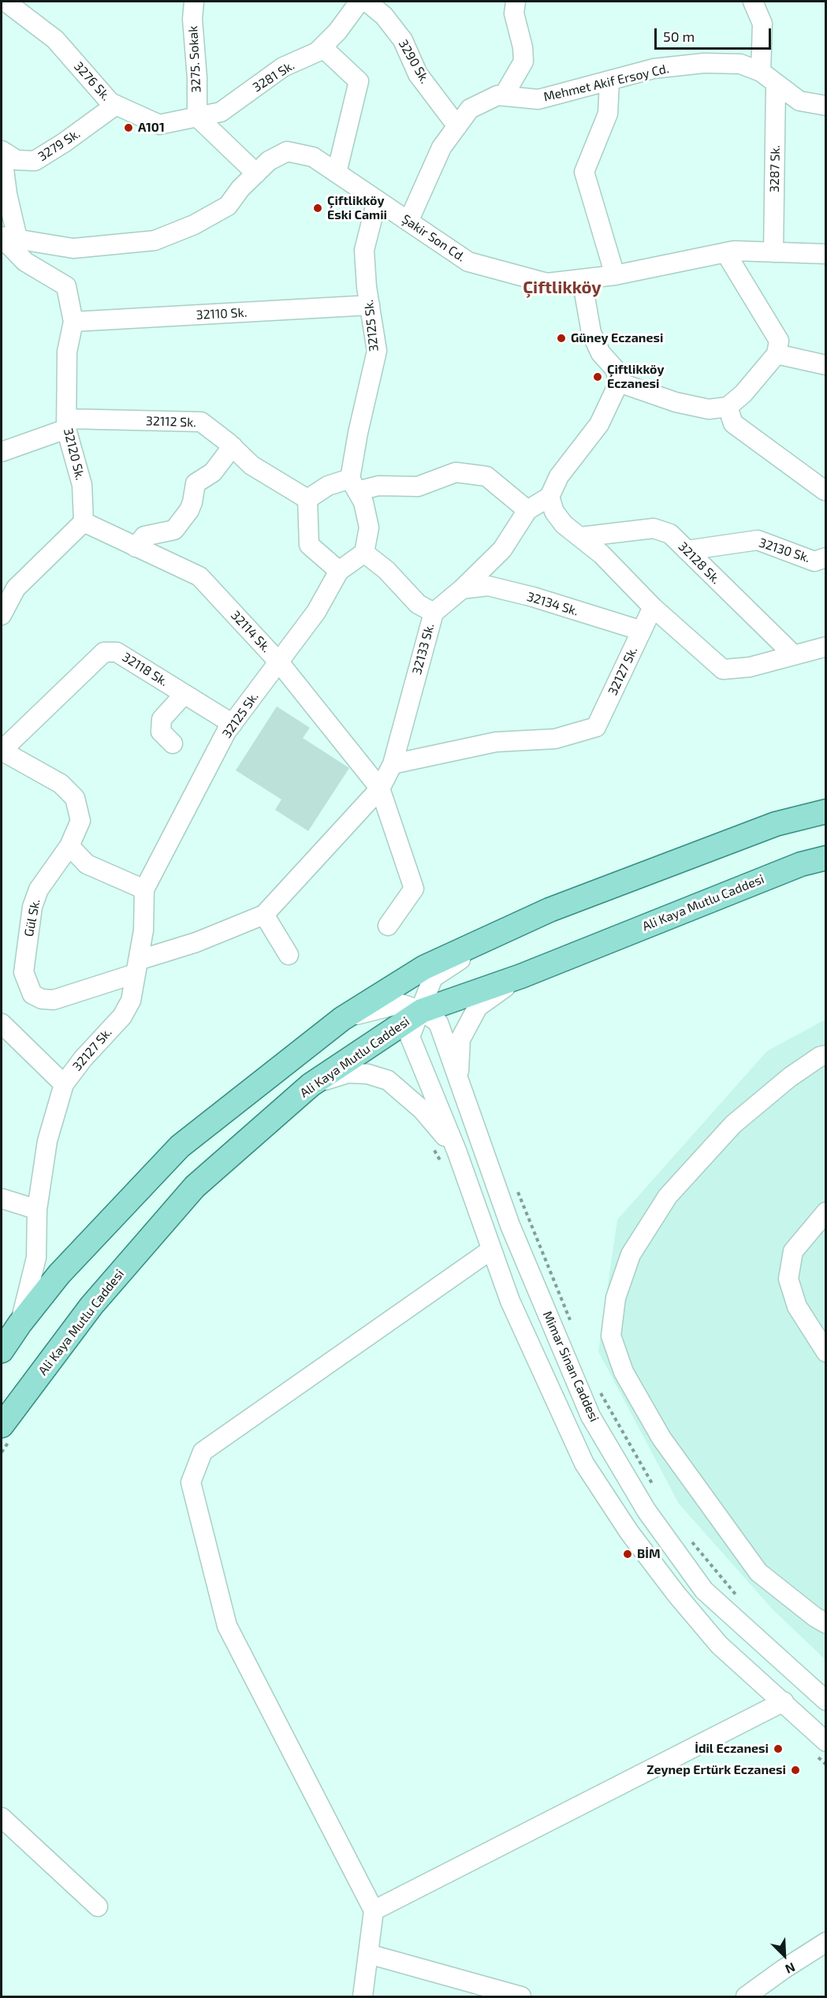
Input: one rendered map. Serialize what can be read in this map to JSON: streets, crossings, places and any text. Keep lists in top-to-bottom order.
{
  "streets": {
    "main road": ["Ali Kaya Mutlu Caddesi"],
    "street": [
      "3275. Sokak",
      "3290 Sk.",
      "3281 Sk.",
      "3276 Sk.",
      "Mehmet Akif Ersoy Cd.",
      "3279 Sk.",
      "3287 Sk.",
      "Şakir Son Cd.",
      "32110 Sk.",
      "32125 Sk.",
      "32112 Sk.",
      "32120 Sk.",
      "32130 Sk.",
      "32128 Sk.",
      "32134 Sk.",
      "32114 Sk.",
      "32133 Sk.",
      "32118 Sk.",
      "32127 Sk.",
      "Gül Sk.",
      "Mimar Sinan Caddesi"
    ]
  },
  "crossings": [
    ["3275. Sokak", "3281 Sk."],
    ["3275. Sokak", "3276 Sk."],
    ["3290 Sk.", "Mehmet Akif Ersoy Cd."],
    ["3281 Sk.", "3276 Sk."],
    ["3276 Sk.", "3279 Sk."],
    ["Mehmet Akif Ersoy Cd.", "Şakir Son Cd."],
    ["3279 Sk.", "Şakir Son Cd."],
    ["3279 Sk.", "32120 Sk."],
    ["3287 Sk.", "Şakir Son Cd."],
    ["Şakir Son Cd.", "32125 Sk."],
    ["Şakir Son Cd.", "32120 Sk."],
    ["32110 Sk.", "32125 Sk."],
    ["32110 Sk.", "32120 Sk."],
    ["32125 Sk.", "32112 Sk."],
    ["32125 Sk.", "32114 Sk."],
    ["32125 Sk.", "32118 Sk."],
    ["32125 Sk.", "32127 Sk."],
    ["32125 Sk.", "Gül Sk."],
    ["32112 Sk.", "32120 Sk."],
    ["32120 Sk.", "32114 Sk."],
    ["32130 Sk.", "32128 Sk."],
    ["32134 Sk.", "32133 Sk."],
    ["32134 Sk.", "32127 Sk."],
    ["32114 Sk.", "32133 Sk."],
    ["32133 Sk.", "32127 Sk."],
    ["32127 Sk.", "Gül Sk."],
    ["Ali Kaya Mutlu Caddesi", "Mimar Sinan Caddesi"]
  ],
  "districts": ["Çiftlikköy"],
  "places": [
    "A101",
    "Çiftlikköy Eski Camii",
    "Güney Eczanesi",
    "Çiftlikköy Eczanesi",
    "BİM",
    "İdil Eczanesi",
    "Zeynep Ertürk Eczanesi"
  ],
  "scale_bar": "50 m",
  "north": "bottom right"
}
